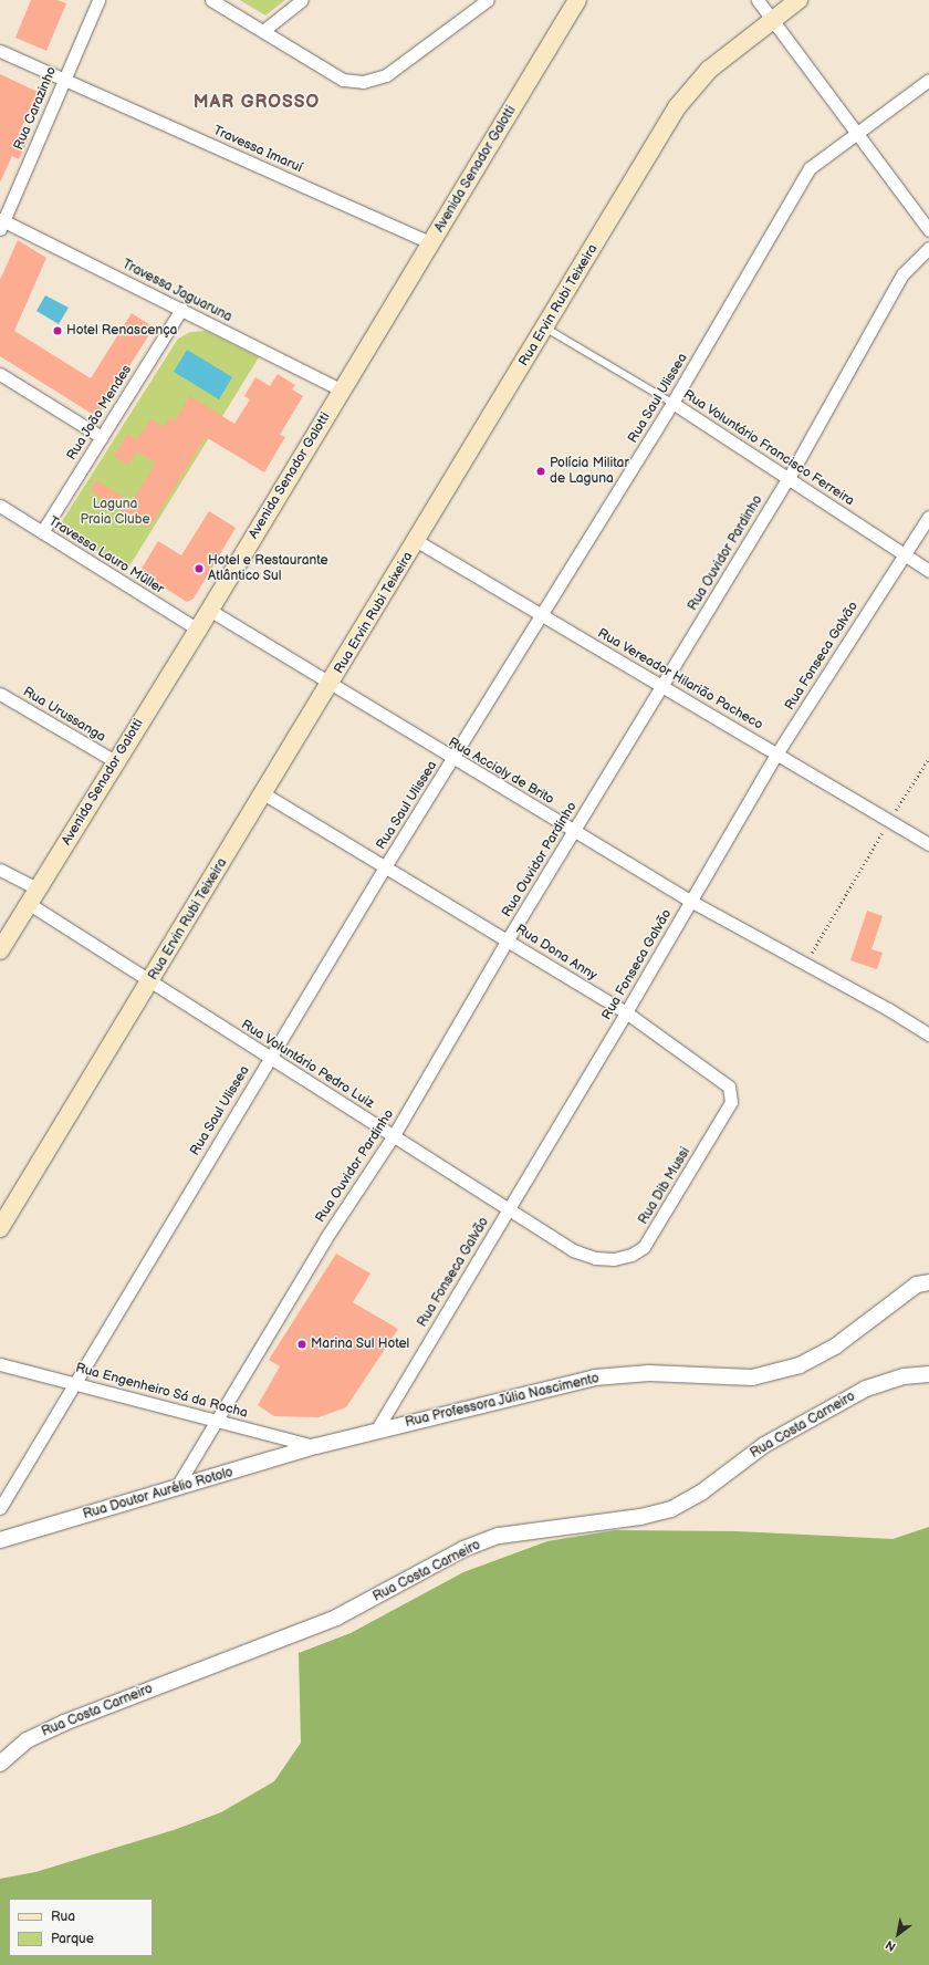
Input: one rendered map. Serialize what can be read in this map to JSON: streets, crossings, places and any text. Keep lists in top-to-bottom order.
{
  "streets": {
    "main road": ["Avenida Senador Galotti", "Rua Ervin Rubi Teixeira"],
    "street": [
      "Rua Carazinho",
      "Travessa Imaruí",
      "Travessa Jaguaruna",
      "Rua Saul Ulissea",
      "Rua João Mendes",
      "Rua Voluntário Francisco Ferreira",
      "Rua Ouvidor Pardinho",
      "Travessa Lauro Müller",
      "Rua Fonseca Galvão",
      "Rua Vereador Hilarião Pacheco",
      "Rua Urussanga",
      "Rua Accioly de Brito",
      "Rua Dona Anny",
      "Rua Voluntário Pedro Luiz",
      "Rua Dib Mussi",
      "Rua Engenheiro Sá da Rocha",
      "Rua Professora Júlia Nascimento",
      "Rua Costa Carneiro",
      "Rua Doutor Aurélio Rotolo"
    ]
  },
  "crossings": [
    ["Rua Carazinho", "Travessa Imaruí"],
    ["Rua Carazinho", "Travessa Jaguaruna"],
    ["Travessa Imaruí", "Avenida Senador Galotti"],
    ["Avenida Senador Galotti", "Travessa Jaguaruna"],
    ["Avenida Senador Galotti", "Travessa Lauro Müller"],
    ["Avenida Senador Galotti", "Rua Urussanga"],
    ["Avenida Senador Galotti", "Rua Accioly de Brito"],
    ["Avenida Senador Galotti", "Rua Voluntário Pedro Luiz"],
    ["Travessa Jaguaruna", "Rua João Mendes"],
    ["Rua Ervin Rubi Teixeira", "Rua Voluntário Francisco Ferreira"],
    ["Rua Ervin Rubi Teixeira", "Rua Vereador Hilarião Pacheco"],
    ["Rua Ervin Rubi Teixeira", "Rua Accioly de Brito"],
    ["Rua Ervin Rubi Teixeira", "Rua Dona Anny"],
    ["Rua Ervin Rubi Teixeira", "Rua Voluntário Pedro Luiz"],
    ["Rua Saul Ulissea", "Rua Voluntário Francisco Ferreira"],
    ["Rua Saul Ulissea", "Rua Vereador Hilarião Pacheco"],
    ["Rua Saul Ulissea", "Rua Accioly de Brito"],
    ["Rua Saul Ulissea", "Rua Dona Anny"],
    ["Rua Saul Ulissea", "Rua Voluntário Pedro Luiz"],
    ["Rua Saul Ulissea", "Rua Engenheiro Sá da Rocha"],
    ["Rua João Mendes", "Travessa Lauro Müller"],
    ["Rua Voluntário Francisco Ferreira", "Rua Ouvidor Pardinho"],
    ["Rua Voluntário Francisco Ferreira", "Rua Fonseca Galvão"],
    ["Rua Ouvidor Pardinho", "Rua Vereador Hilarião Pacheco"],
    ["Rua Ouvidor Pardinho", "Rua Accioly de Brito"],
    ["Rua Ouvidor Pardinho", "Rua Dona Anny"],
    ["Rua Ouvidor Pardinho", "Rua Voluntário Pedro Luiz"],
    ["Rua Ouvidor Pardinho", "Rua Engenheiro Sá da Rocha"],
    ["Rua Ouvidor Pardinho", "Rua Doutor Aurélio Rotolo"],
    ["Rua Fonseca Galvão", "Rua Vereador Hilarião Pacheco"],
    ["Rua Fonseca Galvão", "Rua Accioly de Brito"],
    ["Rua Fonseca Galvão", "Rua Dona Anny"],
    ["Rua Fonseca Galvão", "Rua Voluntário Pedro Luiz"],
    ["Rua Fonseca Galvão", "Rua Professora Júlia Nascimento"],
    ["Rua Dona Anny", "Rua Dib Mussi"],
    ["Rua Voluntário Pedro Luiz", "Rua Dib Mussi"],
    ["Rua Engenheiro Sá da Rocha", "Rua Professora Júlia Nascimento"],
    ["Rua Engenheiro Sá da Rocha", "Rua Doutor Aurélio Rotolo"],
    ["Rua Professora Júlia Nascimento", "Rua Doutor Aurélio Rotolo"]
  ],
  "districts": ["MAR GROSSO"],
  "parks": ["Laguna Praia Clube"],
  "places": [
    "Hotel Renascença",
    "Polícia Militar de Laguna",
    "Hotel e Restaurante Atlântico Sul",
    "Marina Sul Hotel"
  ],
  "legend": ["Rua", "Parque"],
  "north": "bottom left"
}
